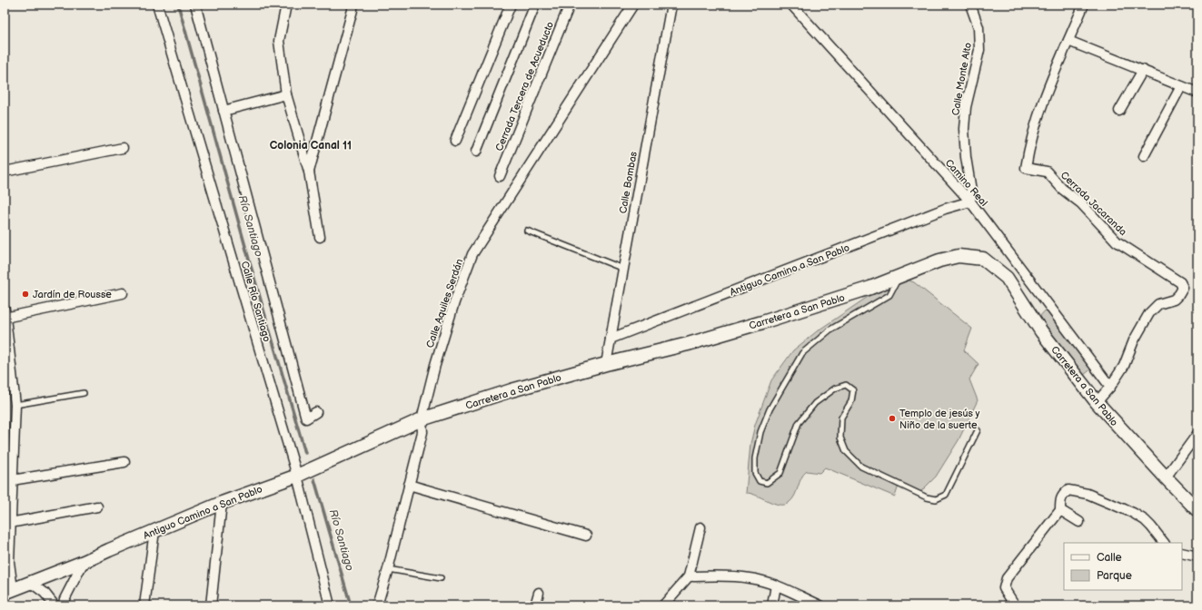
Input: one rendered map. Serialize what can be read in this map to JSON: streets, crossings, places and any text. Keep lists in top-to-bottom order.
{
  "streets": {
    "main road": ["Antiguo Camino a San Pablo", "Carretera a San Pablo"],
    "street": [
      "Calle Monte Alto",
      "Cerrada Tercera de Acueducto",
      "Calle Bombas",
      "Camino Real",
      "Cerrada Jacaranda",
      "Calle Río Santiago",
      "Calle Aquiles Serdán"
    ]
  },
  "crossings": [
    ["Calle Monte Alto", "Camino Real"],
    ["Calle Monte Alto", "Antiguo Camino a San Pablo"],
    ["Calle Bombas", "Antiguo Camino a San Pablo"],
    ["Calle Bombas", "Carretera a San Pablo"],
    ["Camino Real", "Cerrada Jacaranda"],
    ["Camino Real", "Antiguo Camino a San Pablo"],
    ["Cerrada Jacaranda", "Carretera a San Pablo"],
    ["Antiguo Camino a San Pablo", "Calle Río Santiago"],
    ["Antiguo Camino a San Pablo", "Carretera a San Pablo"],
    ["Calle Río Santiago", "Carretera a San Pablo"],
    ["Calle Aquiles Serdán", "Carretera a San Pablo"]
  ],
  "districts": ["Colonia Canal 11"],
  "water": ["Río Santiago"],
  "places": ["Jardín de Rousse", "Templo de jesús y Niño de la suerte"],
  "legend": ["Calle", "Parque"]
}
